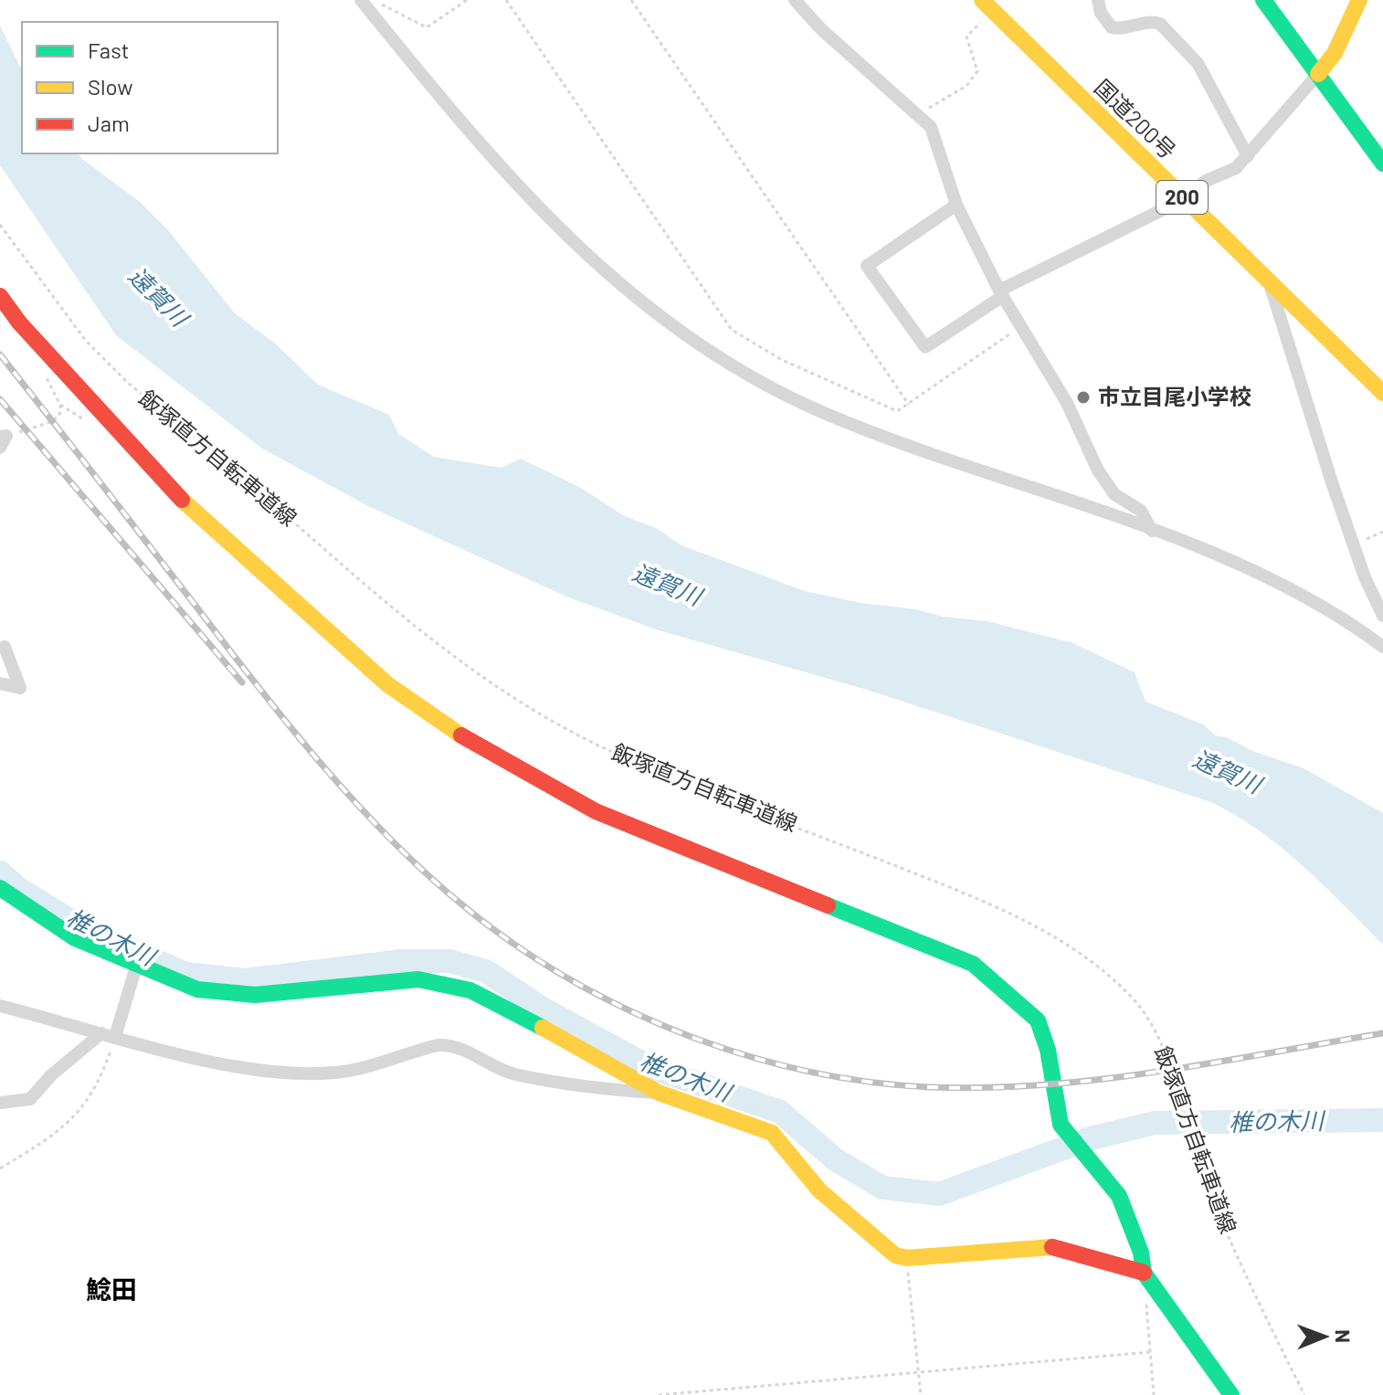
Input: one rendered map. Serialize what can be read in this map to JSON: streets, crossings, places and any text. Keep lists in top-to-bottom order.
{
  "streets": {
    "main road": ["国道200号", "200"],
    "path": ["飯塚直方自転車道線"]
  },
  "districts": ["鯰田"],
  "water": ["遠賀川", "椎の木川"],
  "places": ["市立目尾小学校"],
  "legend": ["Fast", "Slow", "Jam"],
  "north": "right"
}
